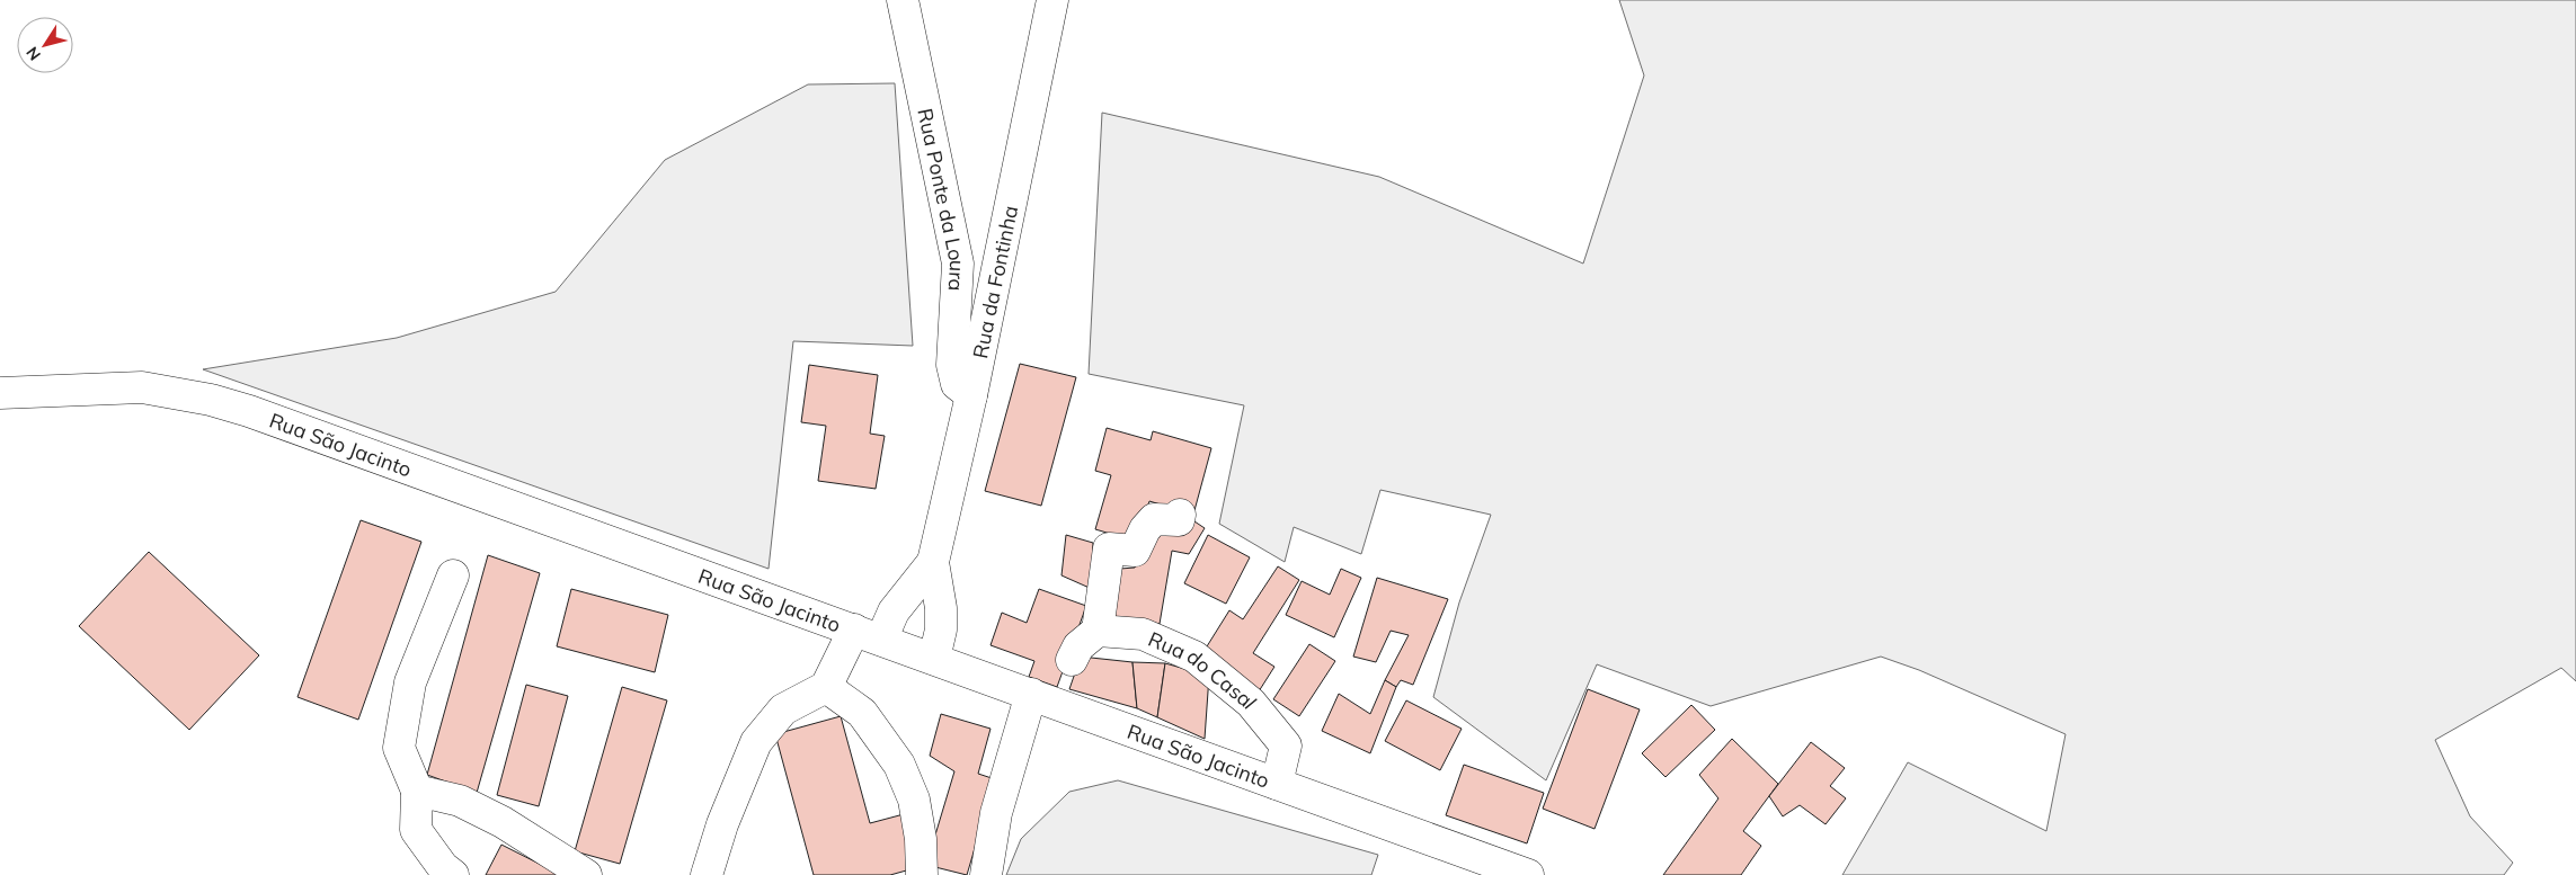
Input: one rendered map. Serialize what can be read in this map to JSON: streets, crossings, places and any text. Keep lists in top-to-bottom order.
{
  "streets": {
    "street": [
      "Rua Ponte da Loura",
      "Rua da Fontinha",
      "Rua São Jacinto",
      "Rua do Casal"
    ]
  },
  "crossings": [
    ["Rua Ponte da Loura", "Rua da Fontinha"],
    ["Rua da Fontinha", "Rua São Jacinto"],
    ["Rua São Jacinto", "Rua do Casal"]
  ],
  "north": "bottom left"
}
